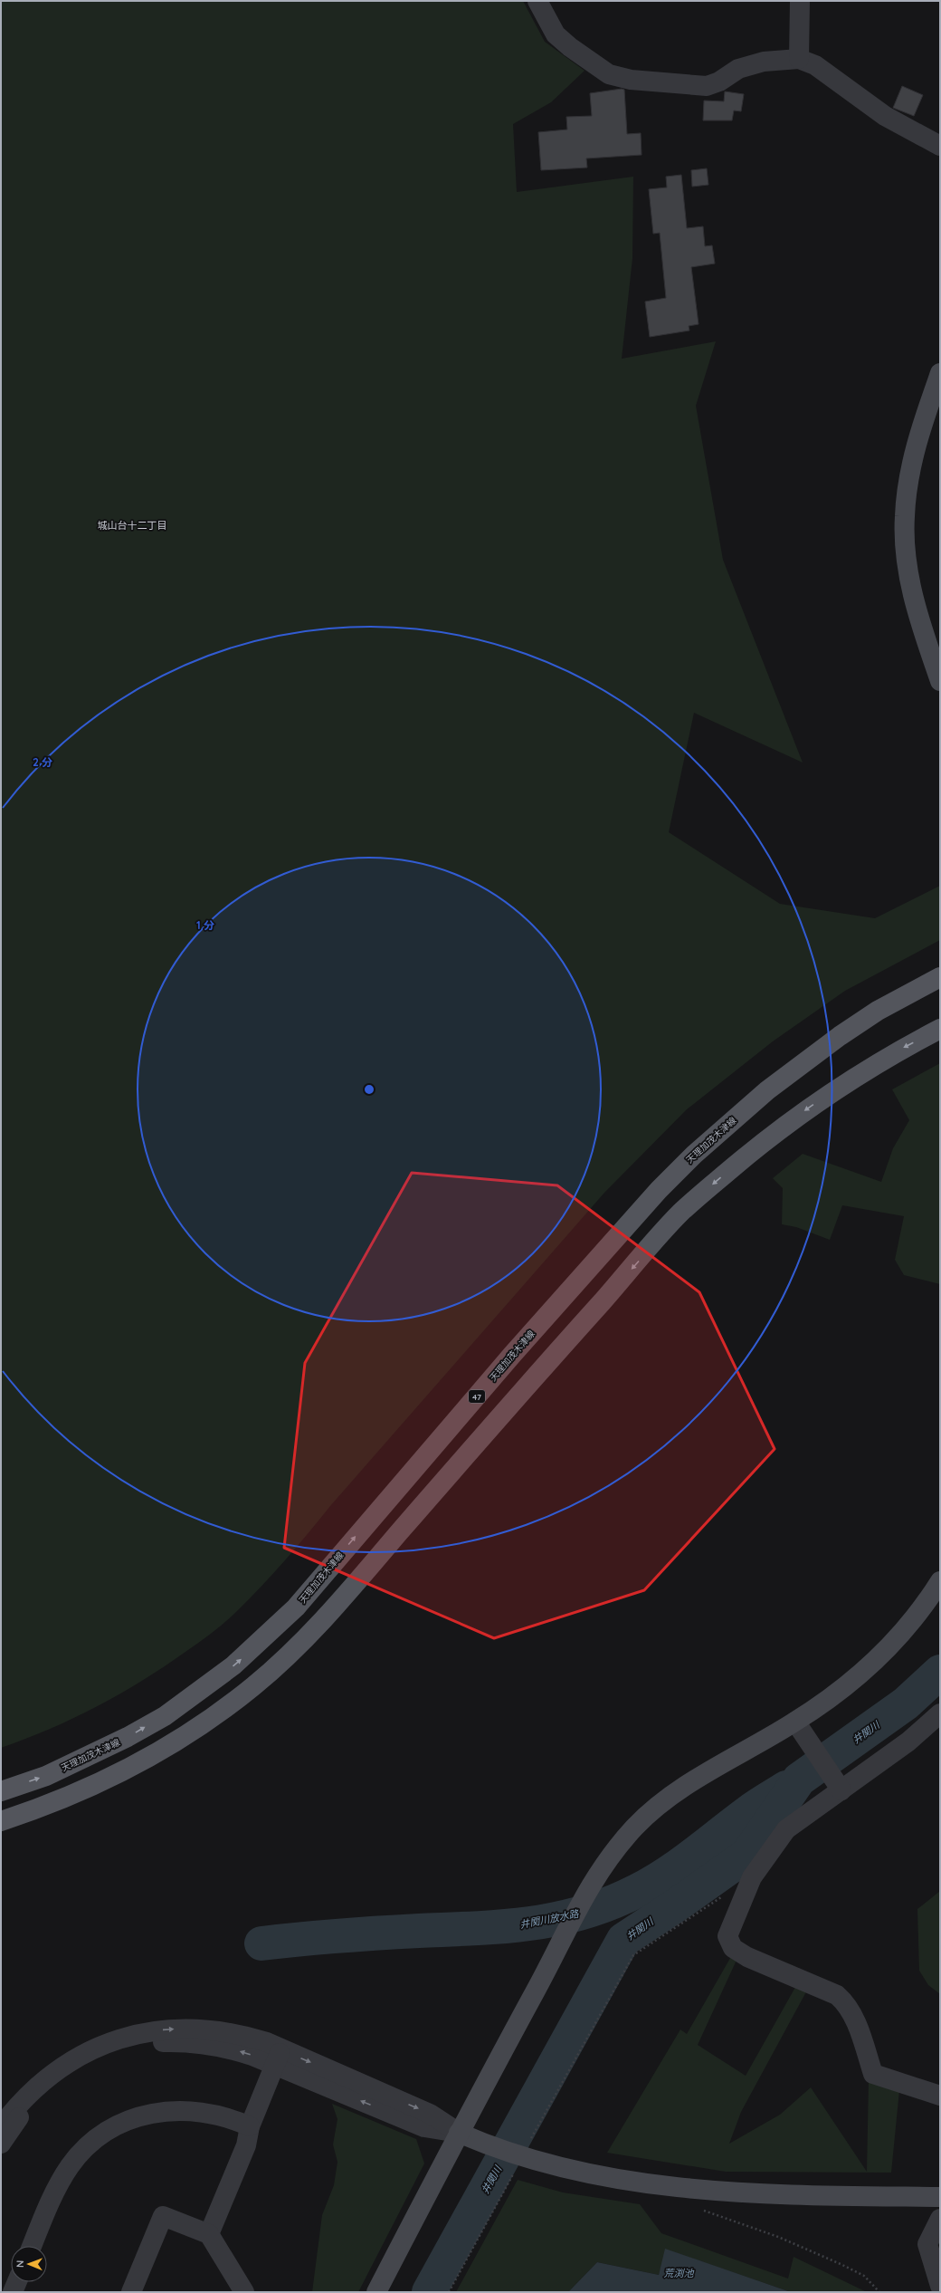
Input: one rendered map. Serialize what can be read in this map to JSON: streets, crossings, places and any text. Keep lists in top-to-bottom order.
{
  "streets": {
    "main road": ["天理加茂木津線", "47"]
  },
  "districts": ["城山台十二丁目"],
  "water": ["井関川", "井関川放水路", "荒渕池"],
  "north": "left",
  "rings": ["2 分", "1 分"]
}
